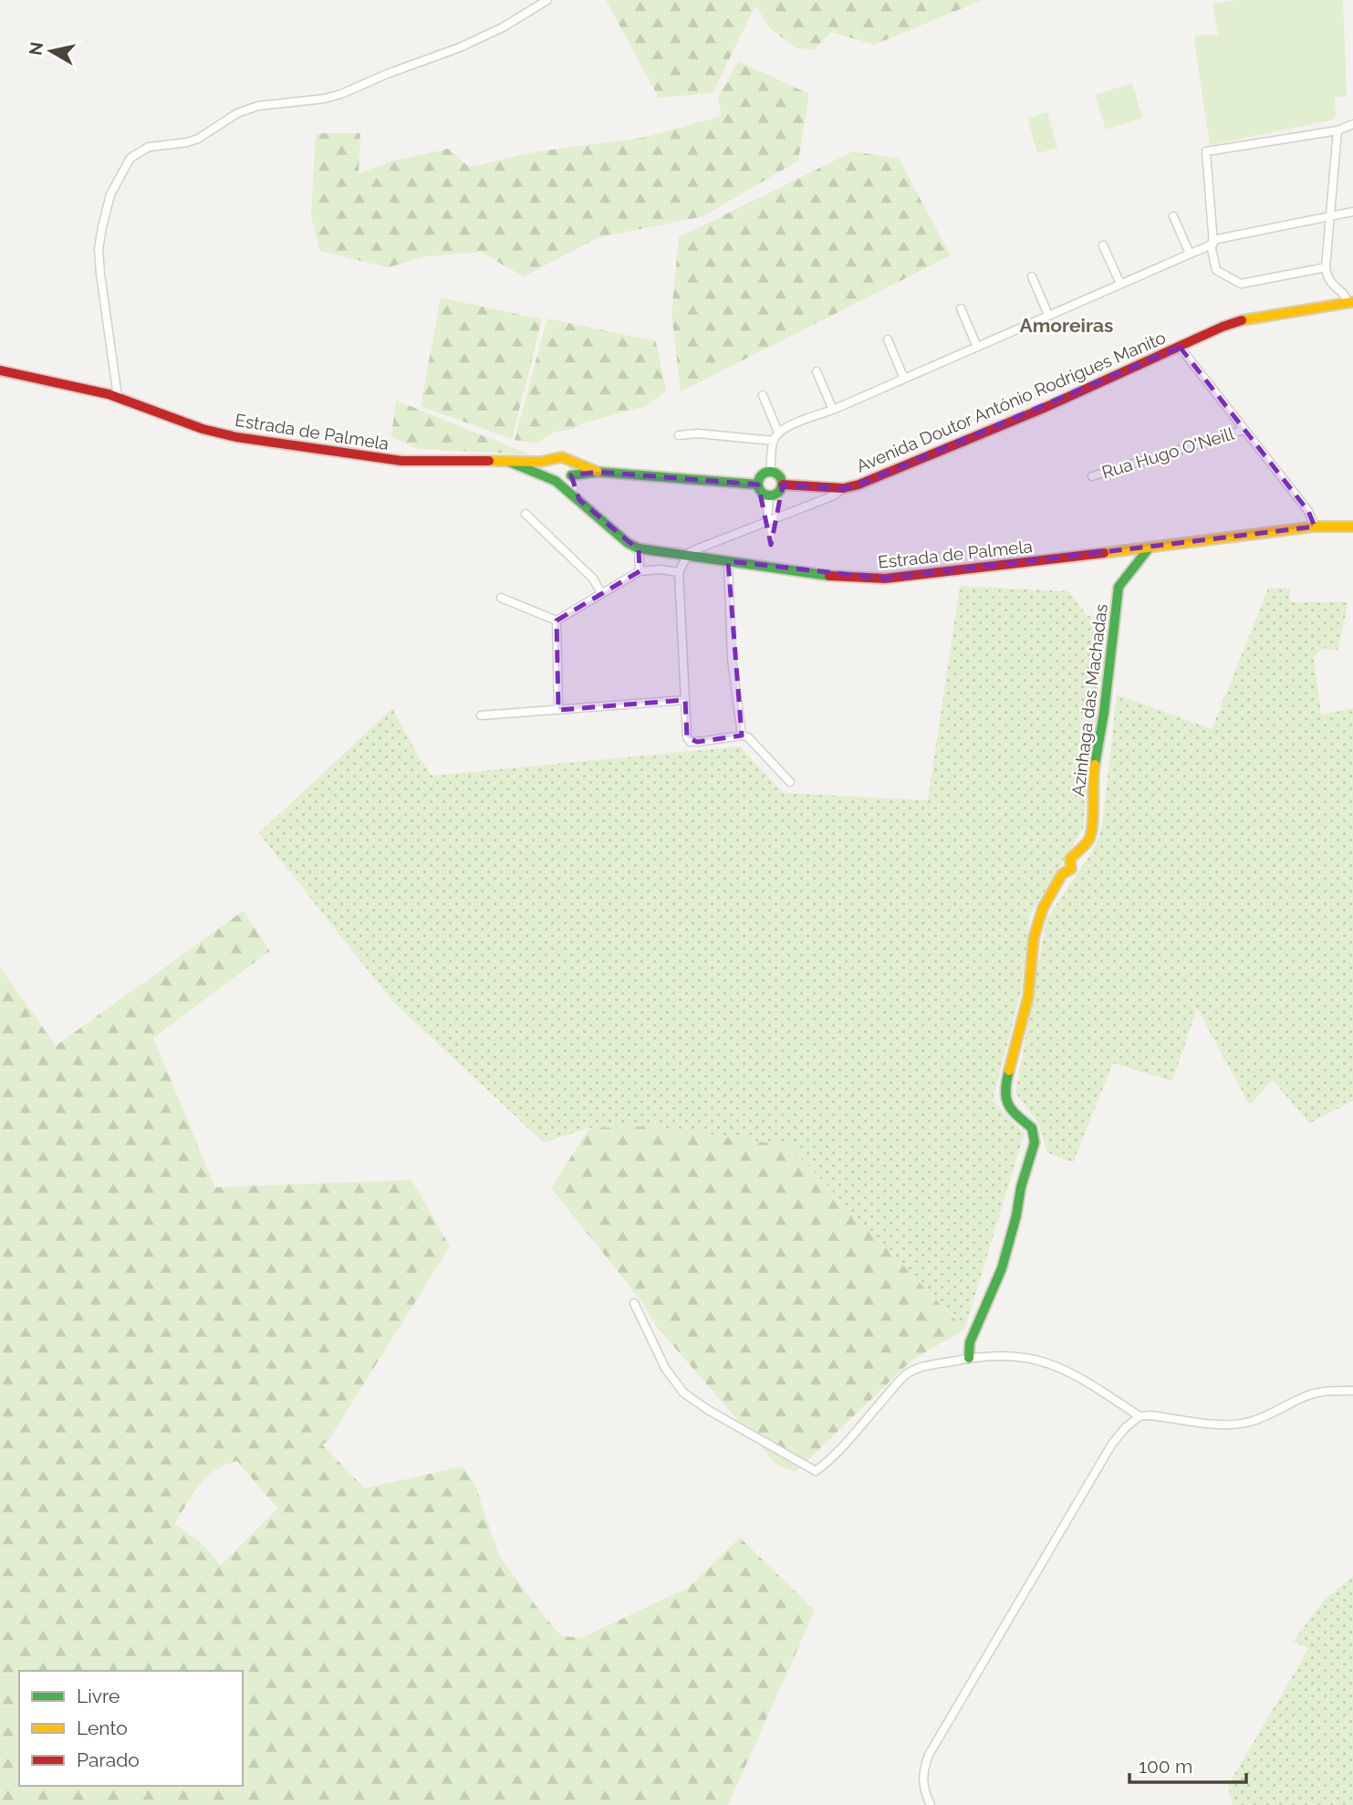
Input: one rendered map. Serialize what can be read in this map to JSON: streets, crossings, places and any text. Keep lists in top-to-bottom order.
{
  "streets": {
    "street": [
      "Avenida Doutor António Rodrigues Manito",
      "Estrada de Palmela",
      "Rua Hugo O'Neill",
      "Azinhaga das Machadas"
    ]
  },
  "crossings": [
    ["Avenida Doutor António Rodrigues Manito", "Estrada de Palmela"],
    ["Estrada de Palmela", "Azinhaga das Machadas"]
  ],
  "districts": ["Amoreiras"],
  "legend": ["Livre", "Lento", "Parado"],
  "scale_bar": "100 m",
  "north": "left"
}
